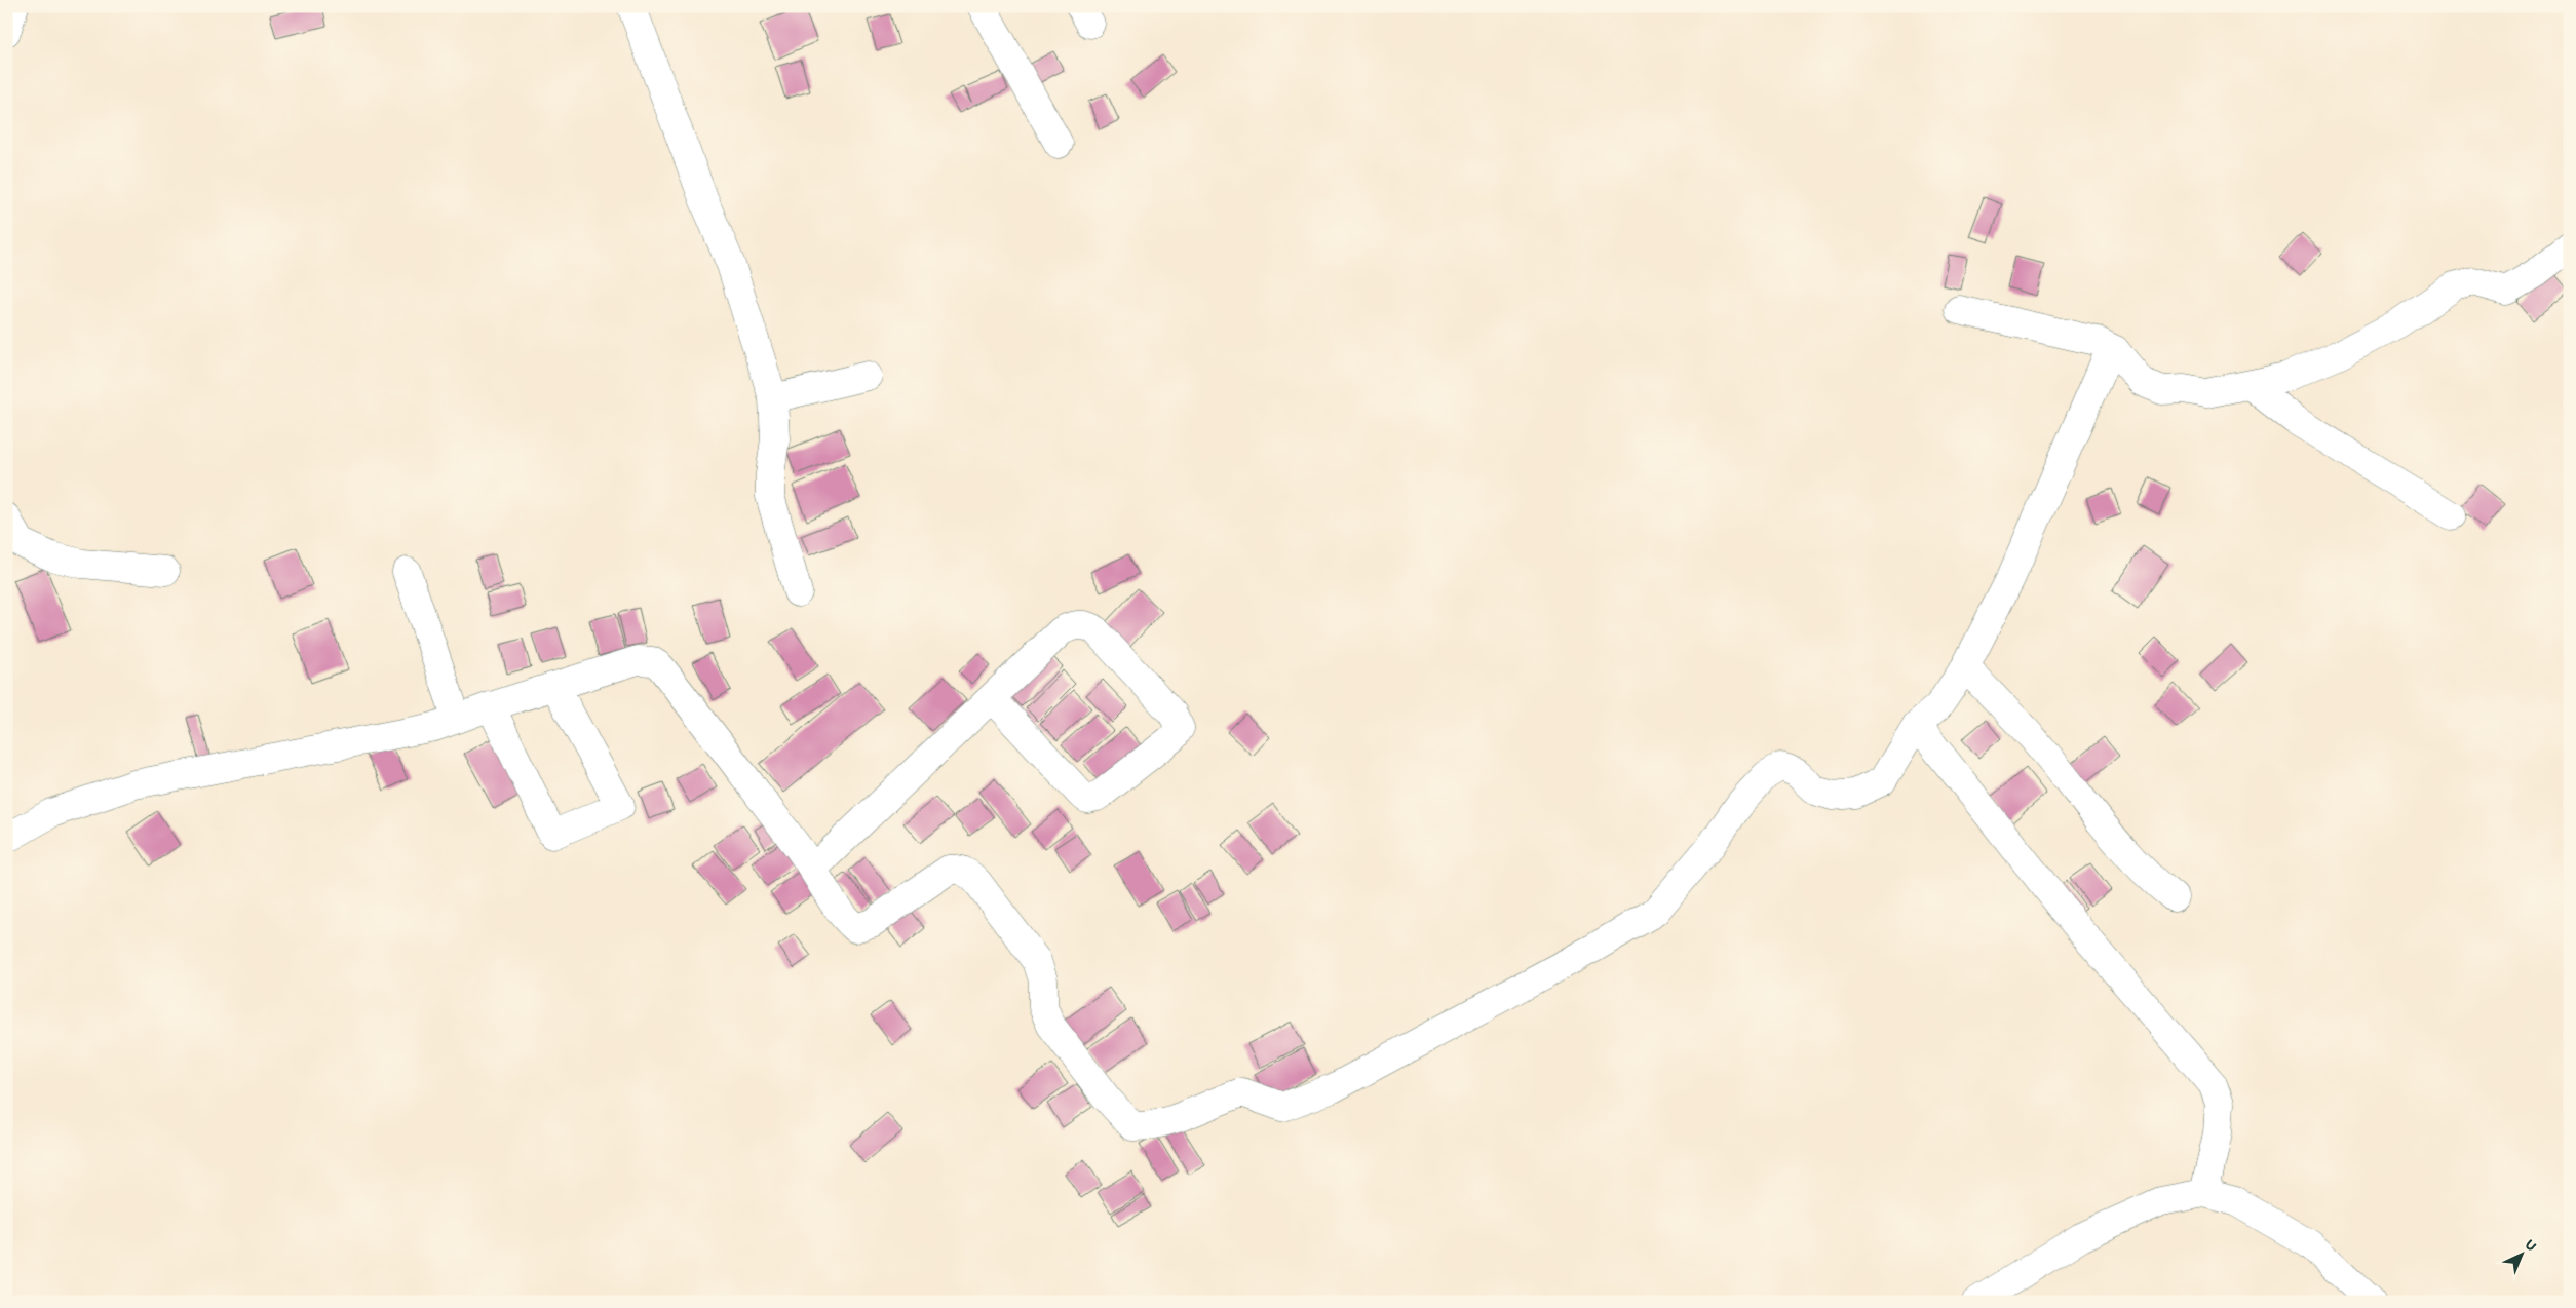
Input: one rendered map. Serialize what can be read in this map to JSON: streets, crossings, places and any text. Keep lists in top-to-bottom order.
{
  "north": "top right"
}
